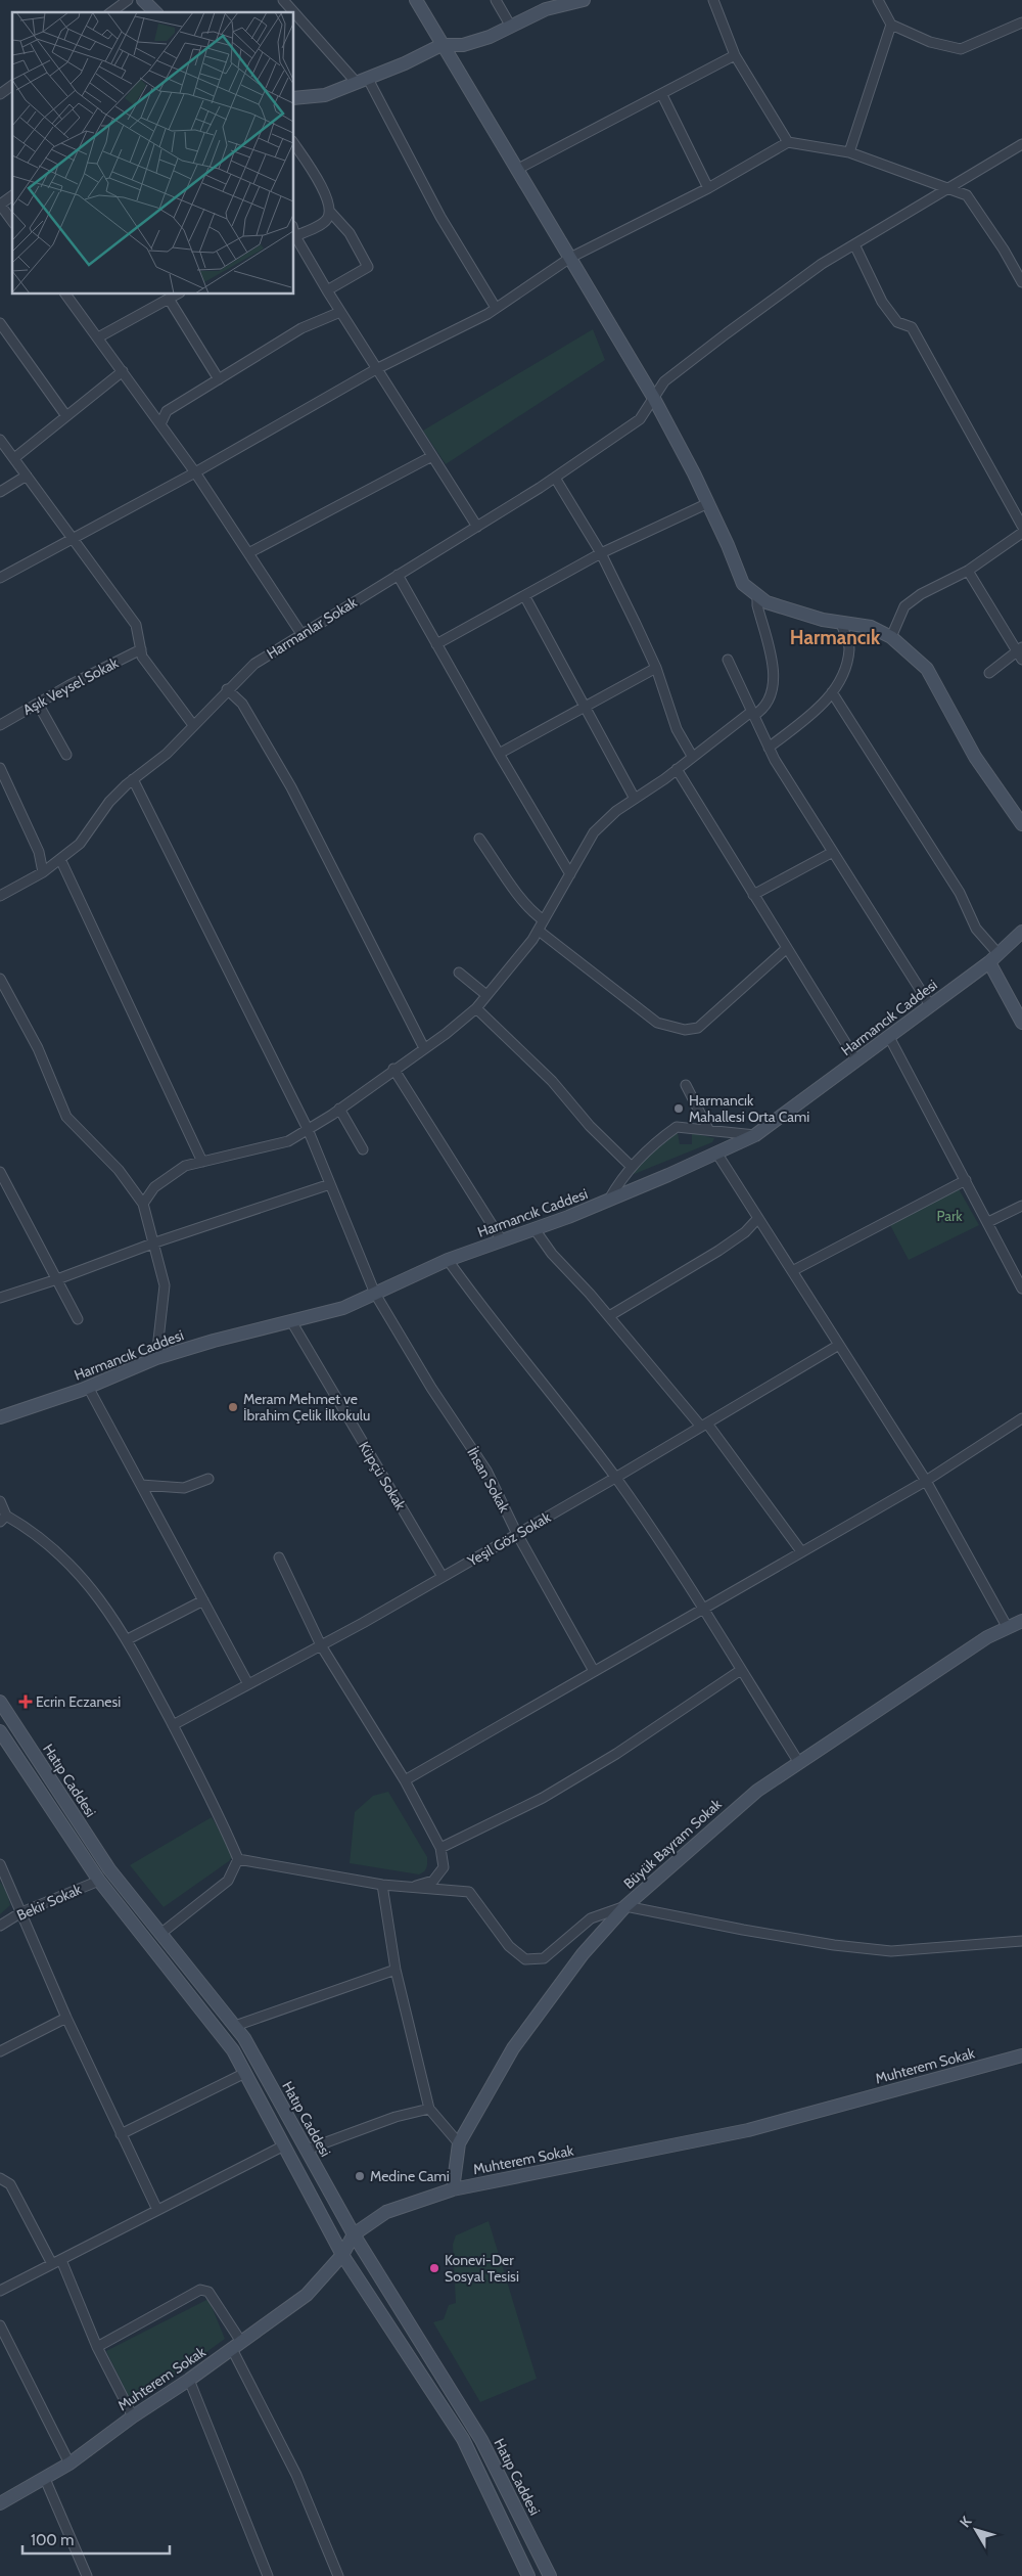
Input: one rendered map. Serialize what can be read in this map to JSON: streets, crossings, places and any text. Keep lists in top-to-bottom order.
{
  "streets": {
    "street": [
      "Harmanlar Sokak",
      "Aşık Veysel Sokak",
      "Harmancık Caddesi",
      "Küpçü Sokak",
      "İhsan Sokak",
      "Yeşil Göz Sokak",
      "Hatıp Caddesi",
      "Büyük Bayram Sokak",
      "Bekir Sokak",
      "Muhterem Sokak"
    ]
  },
  "crossings": [
    ["Harmanlar Sokak", "İhsan Sokak"],
    ["Harmancık Caddesi", "Küpçü Sokak"],
    ["Harmancık Caddesi", "İhsan Sokak"],
    ["Küpçü Sokak", "Yeşil Göz Sokak"],
    ["İhsan Sokak", "Yeşil Göz Sokak"],
    ["Hatıp Caddesi", "Muhterem Sokak"],
    ["Büyük Bayram Sokak", "Muhterem Sokak"]
  ],
  "districts": ["Harmancık"],
  "parks": ["Park"],
  "places": {
    "other": [
      "Harmancık Mahallesi Orta Cami",
      "Meram Mehmet ve İbrahim Çelik İlkokulu",
      "Medine Cami",
      "Konevi-Der Sosyal Tesisi"
    ],
    "health": ["Ecrin Eczanesi"]
  },
  "scale_bar": "100 m",
  "north": "top left"
}
